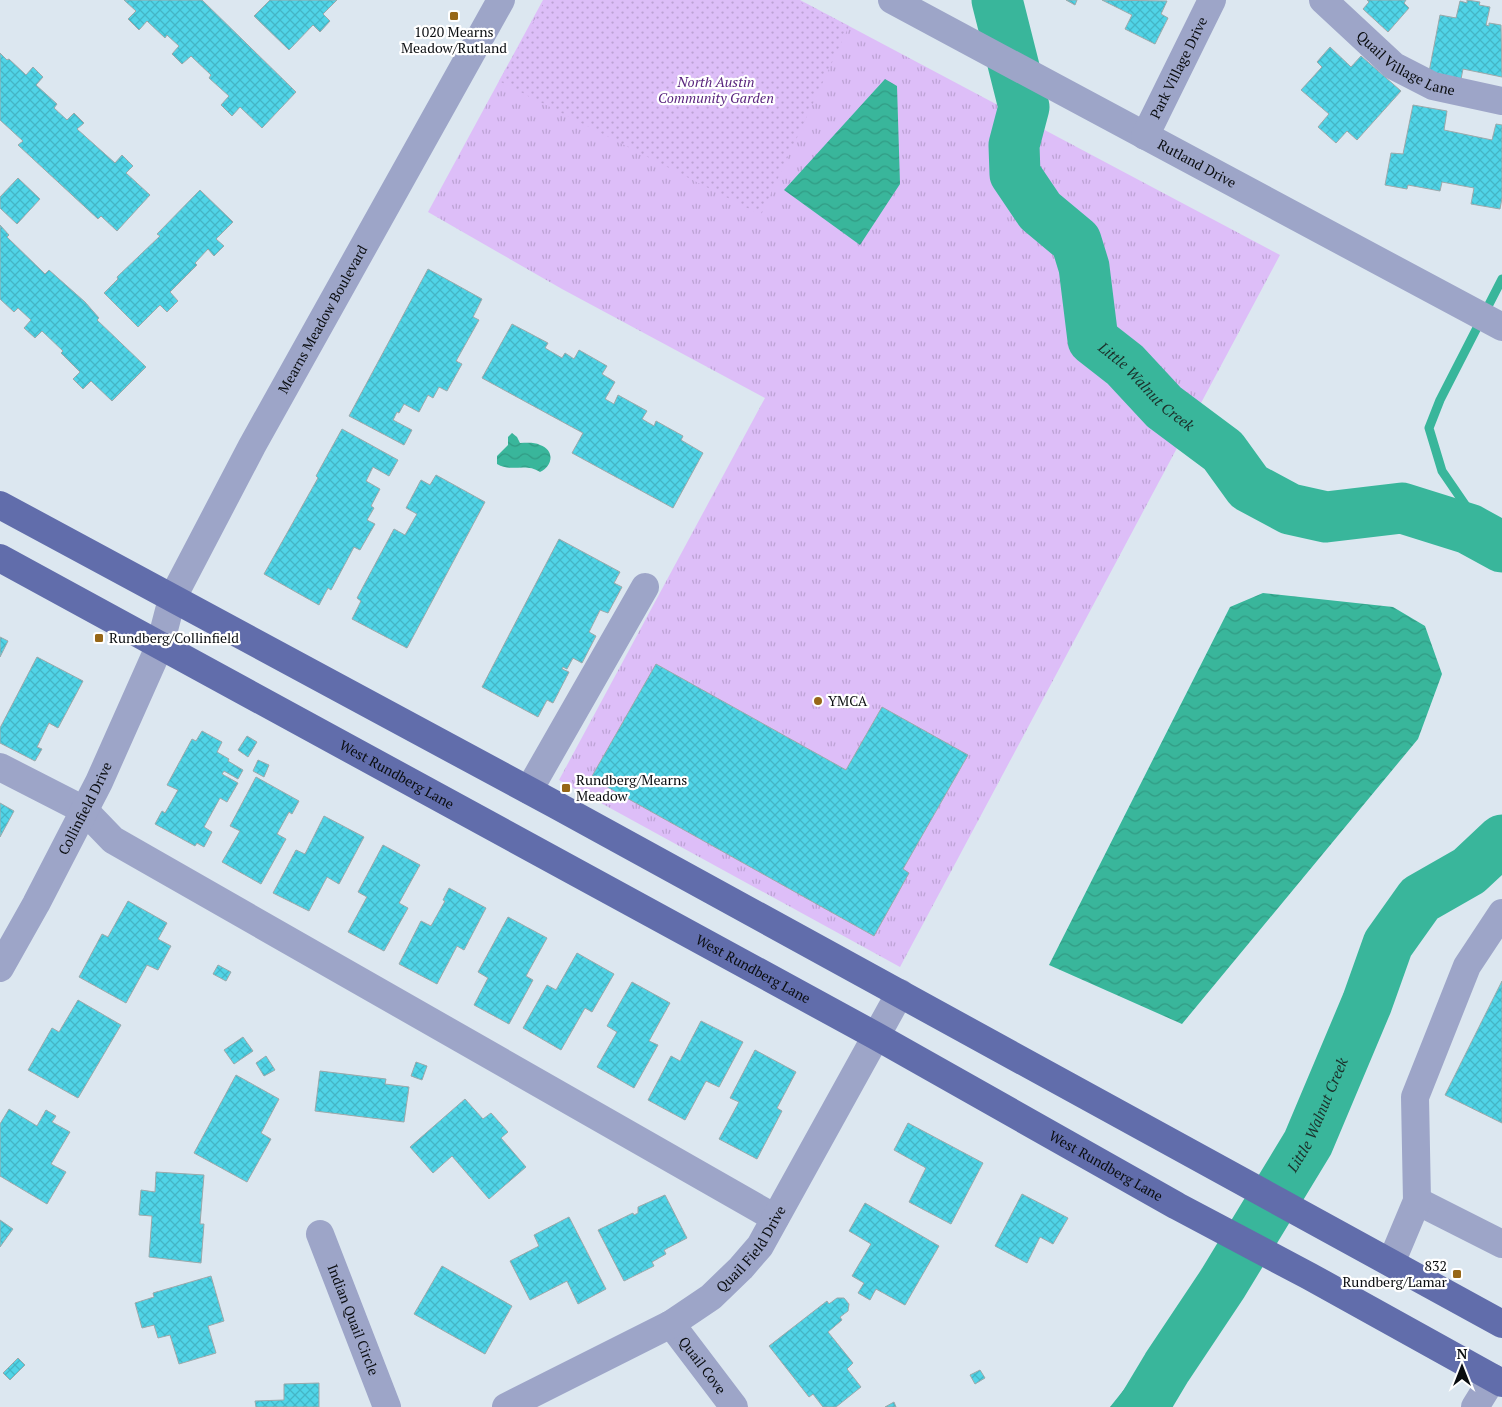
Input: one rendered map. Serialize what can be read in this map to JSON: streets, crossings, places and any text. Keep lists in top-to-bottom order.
{
  "streets": {
    "main road": ["West Rundberg Lane"],
    "street": [
      "Quail Village Lane",
      "Park Village Drive",
      "Rutland Drive",
      "Mearns Meadow Boulevard",
      "Collinfield Drive",
      "Quail Field Drive",
      "Indian Quail Circle",
      "Quail Cove"
    ]
  },
  "crossings": [
    ["Park Village Drive", "Rutland Drive"],
    ["Mearns Meadow Boulevard", "West Rundberg Lane"],
    ["Mearns Meadow Boulevard", "Collinfield Drive"],
    ["West Rundberg Lane", "Collinfield Drive"],
    ["West Rundberg Lane", "Quail Field Drive"],
    ["Quail Field Drive", "Quail Cove"]
  ],
  "water": ["Little Walnut Creek"],
  "parks": ["North Austin Community Garden"],
  "places": {
    "transit": [
      "1020 Mearns Meadow/Rutland",
      "Rundberg/Collinfield",
      "Rundberg/Mearns Meadow",
      "832 Rundberg/Lamar"
    ],
    "other": ["YMCA"]
  },
  "north": "top"
}
